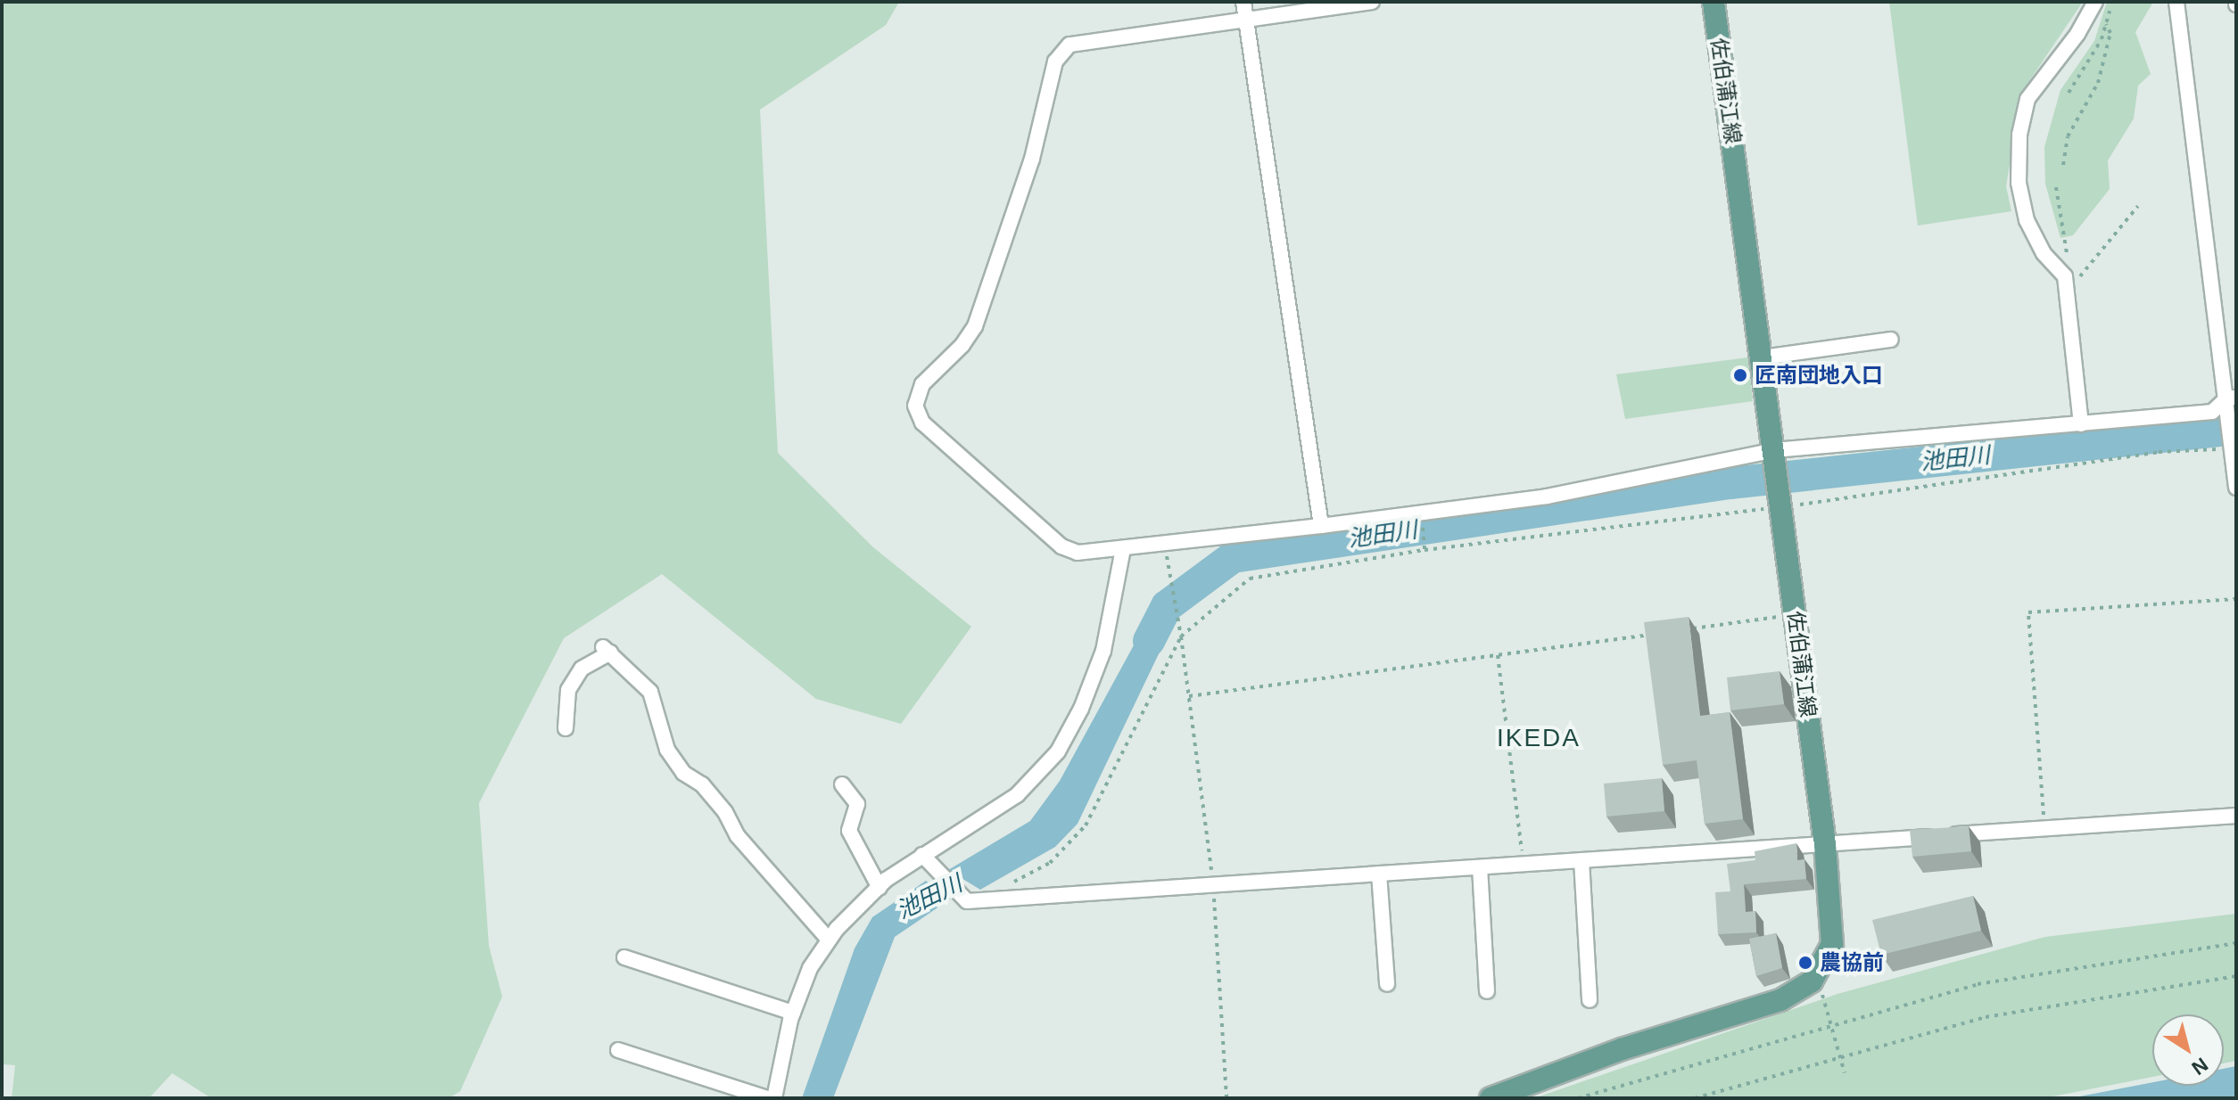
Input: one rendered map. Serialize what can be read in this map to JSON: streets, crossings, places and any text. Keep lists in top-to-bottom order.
{
  "streets": {
    "main road": ["佐伯蒲江線"]
  },
  "districts": ["IKEDA"],
  "water": ["池田川"],
  "places": ["匠南団地入口", "農協前"],
  "north": "bottom right"
}
